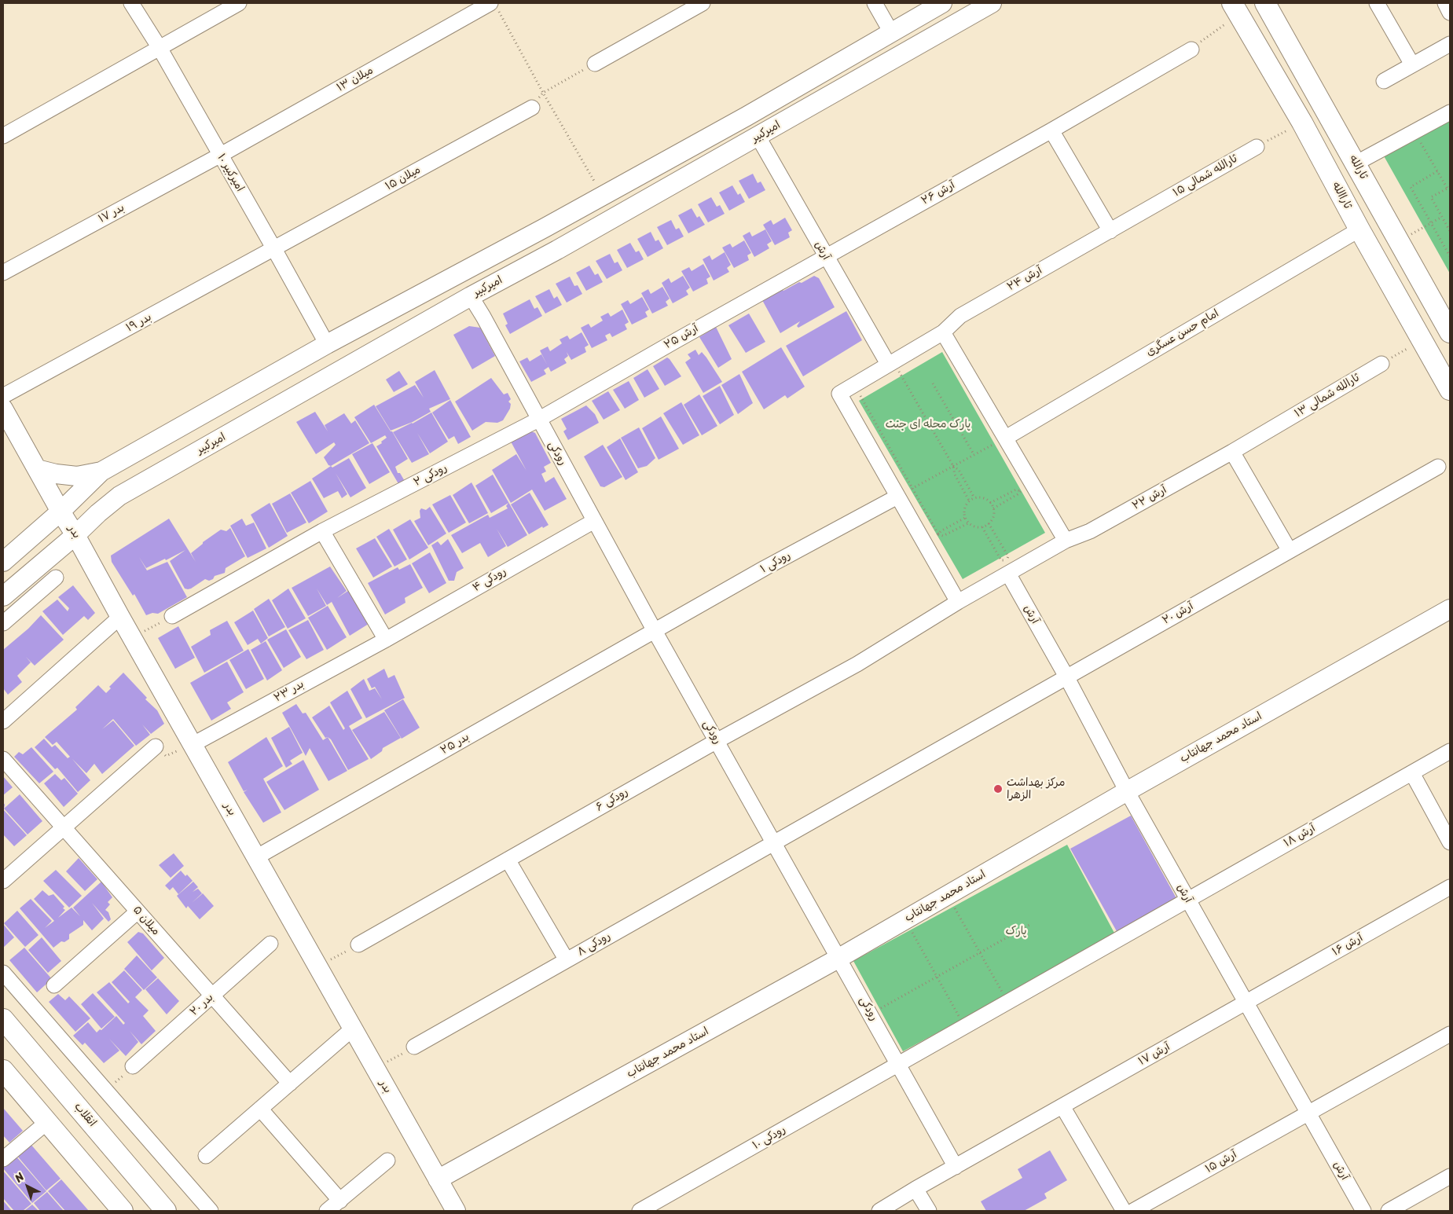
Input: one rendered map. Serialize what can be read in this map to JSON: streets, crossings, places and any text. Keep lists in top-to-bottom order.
{
  "streets": {
    "main road": ["ثارالله", "ثاراالله", "انقلاب"],
    "street": [
      "میلان ۱۳",
      "امیرکبیر",
      "امیرکبیر ۱۰",
      "ثارالله شمالی ۱۵",
      "میلان ۱۵",
      "آرش ۲۶",
      "بدر ۱۷",
      "آرش",
      "آرش ۲۴",
      "بدر ۱۹",
      "امام حسن عسگری",
      "آرش ۲۵",
      "ثارالله شمالی ۱۳",
      "رودکی",
      "رودکی ۲",
      "آرش ۲۲",
      "بدر",
      "رودکی ۱",
      "رودکی ۴",
      "آرش ۲۰",
      "بدر ۲۳",
      "استاد محمد جهانتاب",
      "بدر ۲۵",
      "رودکی ۶",
      "آرش ۱۸",
      "میلان ۵",
      "رودکی ۸",
      "آرش ۱۶",
      "بدر ۲۰",
      "آرش ۱۷",
      "رودکی ۱۰",
      "آرش ۱۵"
    ]
  },
  "crossings": [
    ["میلان ۱۳", "امیرکبیر ۱۰"],
    ["میلان ۱۳", "بدر ۱۷"],
    ["امیرکبیر", "آرش"],
    ["امیرکبیر", "رودکی"],
    ["امیرکبیر", "بدر"],
    ["امیرکبیر ۱۰", "میلان ۱۵"],
    ["امیرکبیر ۱۰", "بدر ۱۷"],
    ["امیرکبیر ۱۰", "بدر ۱۹"],
    ["ثارالله شمالی ۱۵", "آرش ۲۴"],
    ["میلان ۱۵", "بدر ۱۹"],
    ["آرش ۲۶", "آرش"],
    ["آرش ۲۶", "آرش ۲۵"],
    ["ثاراالله", "امام حسن عسگری"],
    ["آرش", "آرش ۲۴"],
    ["آرش", "آرش ۲۵"],
    ["آرش", "آرش ۲۲"],
    ["آرش", "آرش ۲۰"],
    ["آرش", "استاد محمد جهانتاب"],
    ["آرش", "آرش ۱۸"],
    ["آرش", "آرش ۱۶"],
    ["آرش", "آرش ۱۷"],
    ["آرش", "آرش ۱۵"],
    ["آرش ۲۴", "رودکی ۱"],
    ["آرش ۲۵", "رودکی"],
    ["آرش ۲۵", "رودکی ۲"],
    ["ثارالله شمالی ۱۳", "آرش ۲۲"],
    ["رودکی", "رودکی ۲"],
    ["رودکی", "رودکی ۱"],
    ["رودکی", "رودکی ۴"],
    ["رودکی", "استاد محمد جهانتاب"],
    ["رودکی", "بدر ۲۵"],
    ["رودکی", "رودکی ۶"],
    ["رودکی", "رودکی ۸"],
    ["رودکی", "آرش ۱۷"],
    ["رودکی", "رودکی ۱۰"],
    ["آرش ۲۲", "رودکی ۶"],
    ["بدر", "بدر ۲۳"],
    ["بدر", "استاد محمد جهانتاب"],
    ["بدر", "بدر ۲۵"],
    ["رودکی ۱", "بدر ۲۵"],
    ["رودکی ۴", "بدر ۲۳"],
    ["آرش ۲۰", "رودکی ۸"],
    ["آرش ۱۸", "رودکی ۱۰"],
    ["میلان ۵", "بدر ۲۰"],
    ["آرش ۱۶", "آرش ۱۷"]
  ],
  "parks": ["پارک محله ای جنت", "پارک"],
  "places": ["مرکز بهداشت الزهرا"],
  "north": "top left"
}
